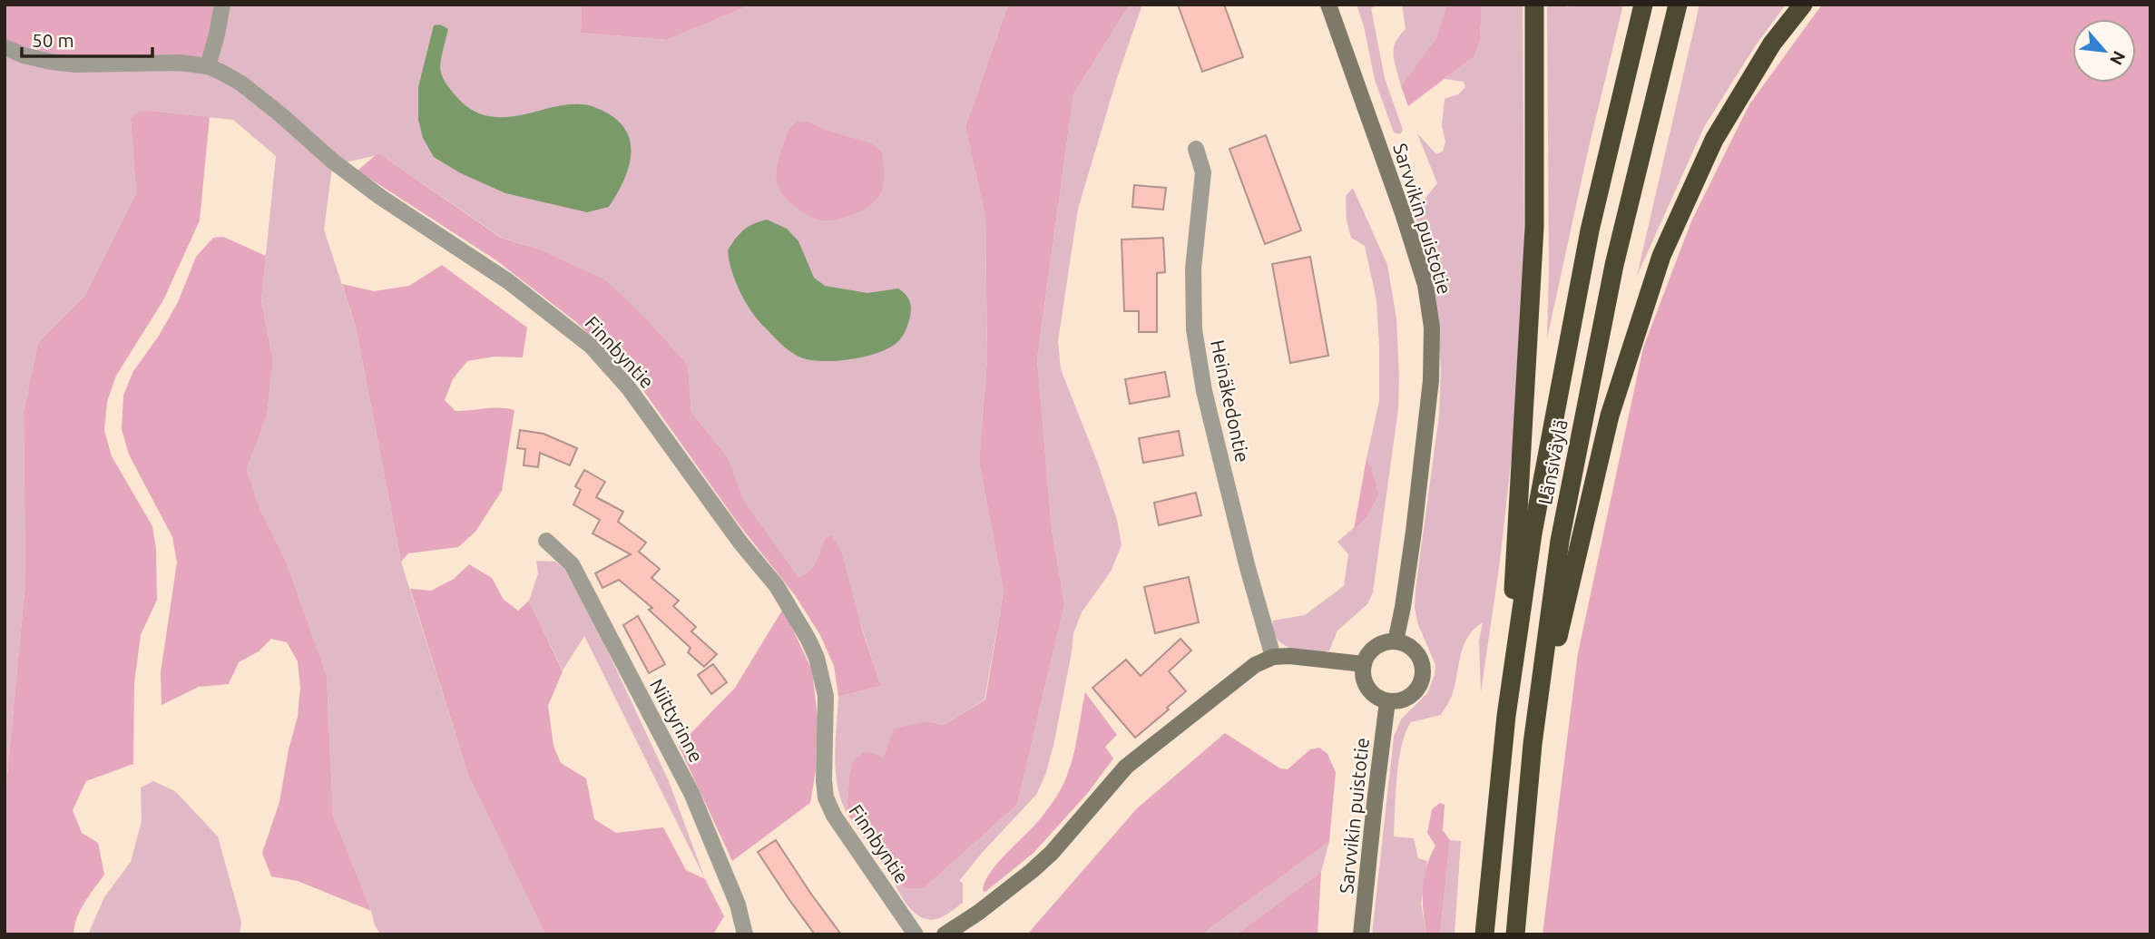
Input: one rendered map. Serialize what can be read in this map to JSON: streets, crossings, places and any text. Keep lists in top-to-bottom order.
{
  "streets": {
    "highway": ["Länsiväylä"],
    "main road": ["Sarvvikin puistotie"],
    "street": ["Finnbyntie", "Heinäkedontie", "Niittyrinne"]
  },
  "scale_bar": "50 m",
  "north": "bottom right"
}
